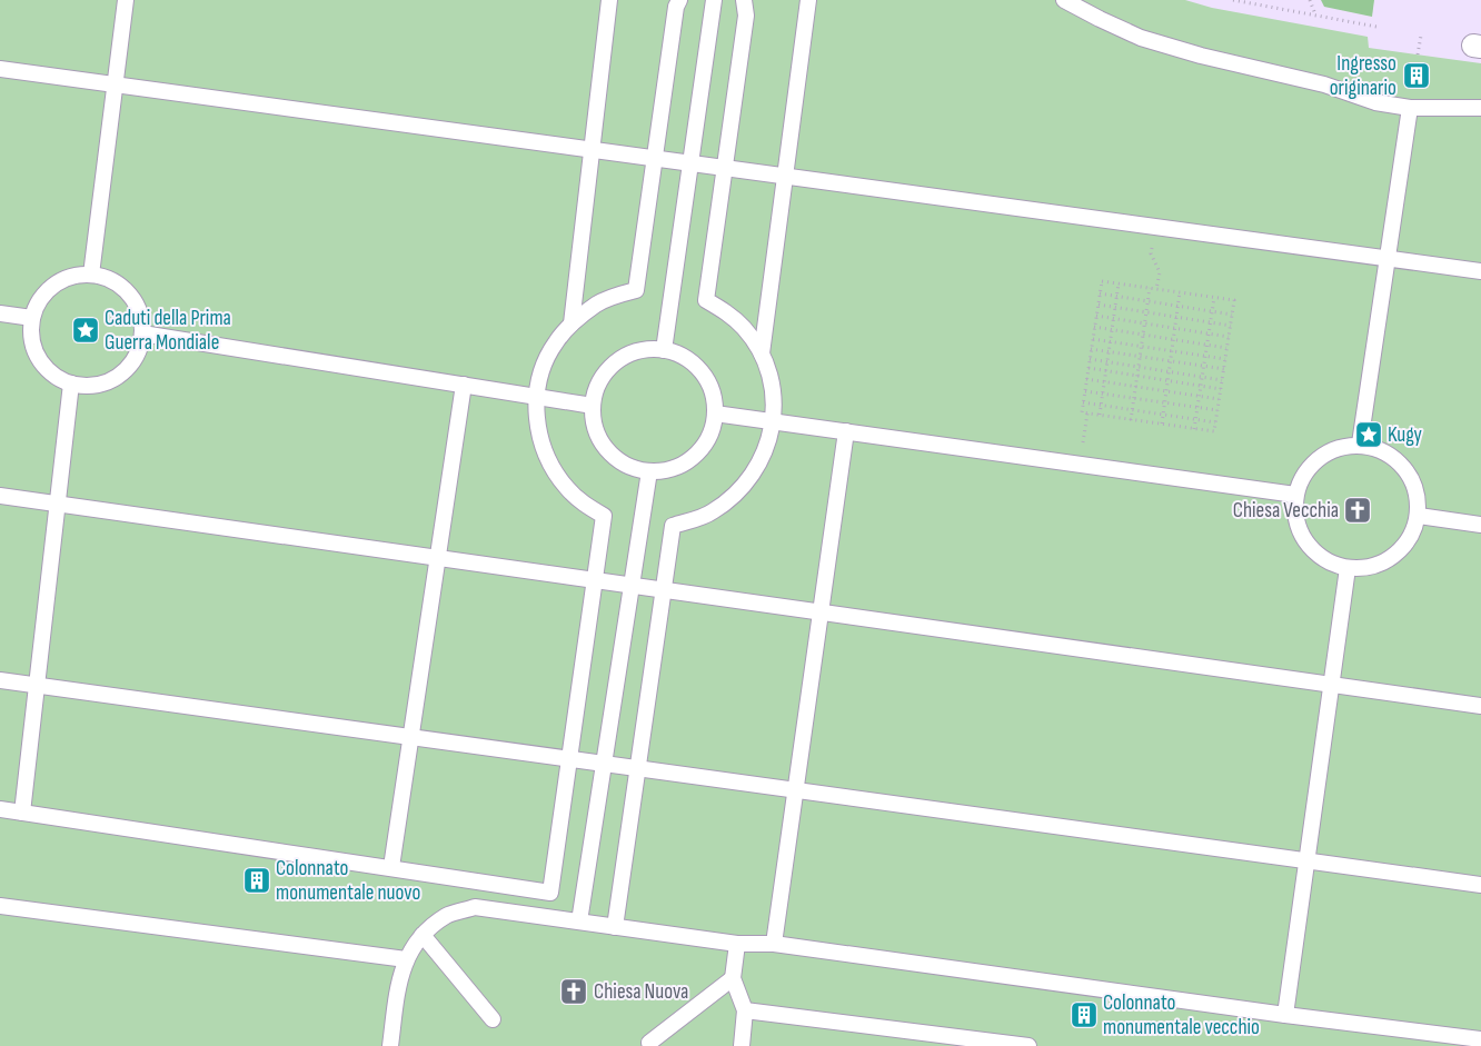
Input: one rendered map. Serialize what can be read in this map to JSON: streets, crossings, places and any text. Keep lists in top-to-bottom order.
{
  "places": {
    "building": ["Ingresso originario", "Colonnato monumentale nuovo", "Colonnato monumentale vecchio"],
    "place": ["Caduti della Prima Guerra Mondiale", "Kugy"],
    "church": ["Chiesa Vecchia", "Chiesa Nuova"]
  }
}
